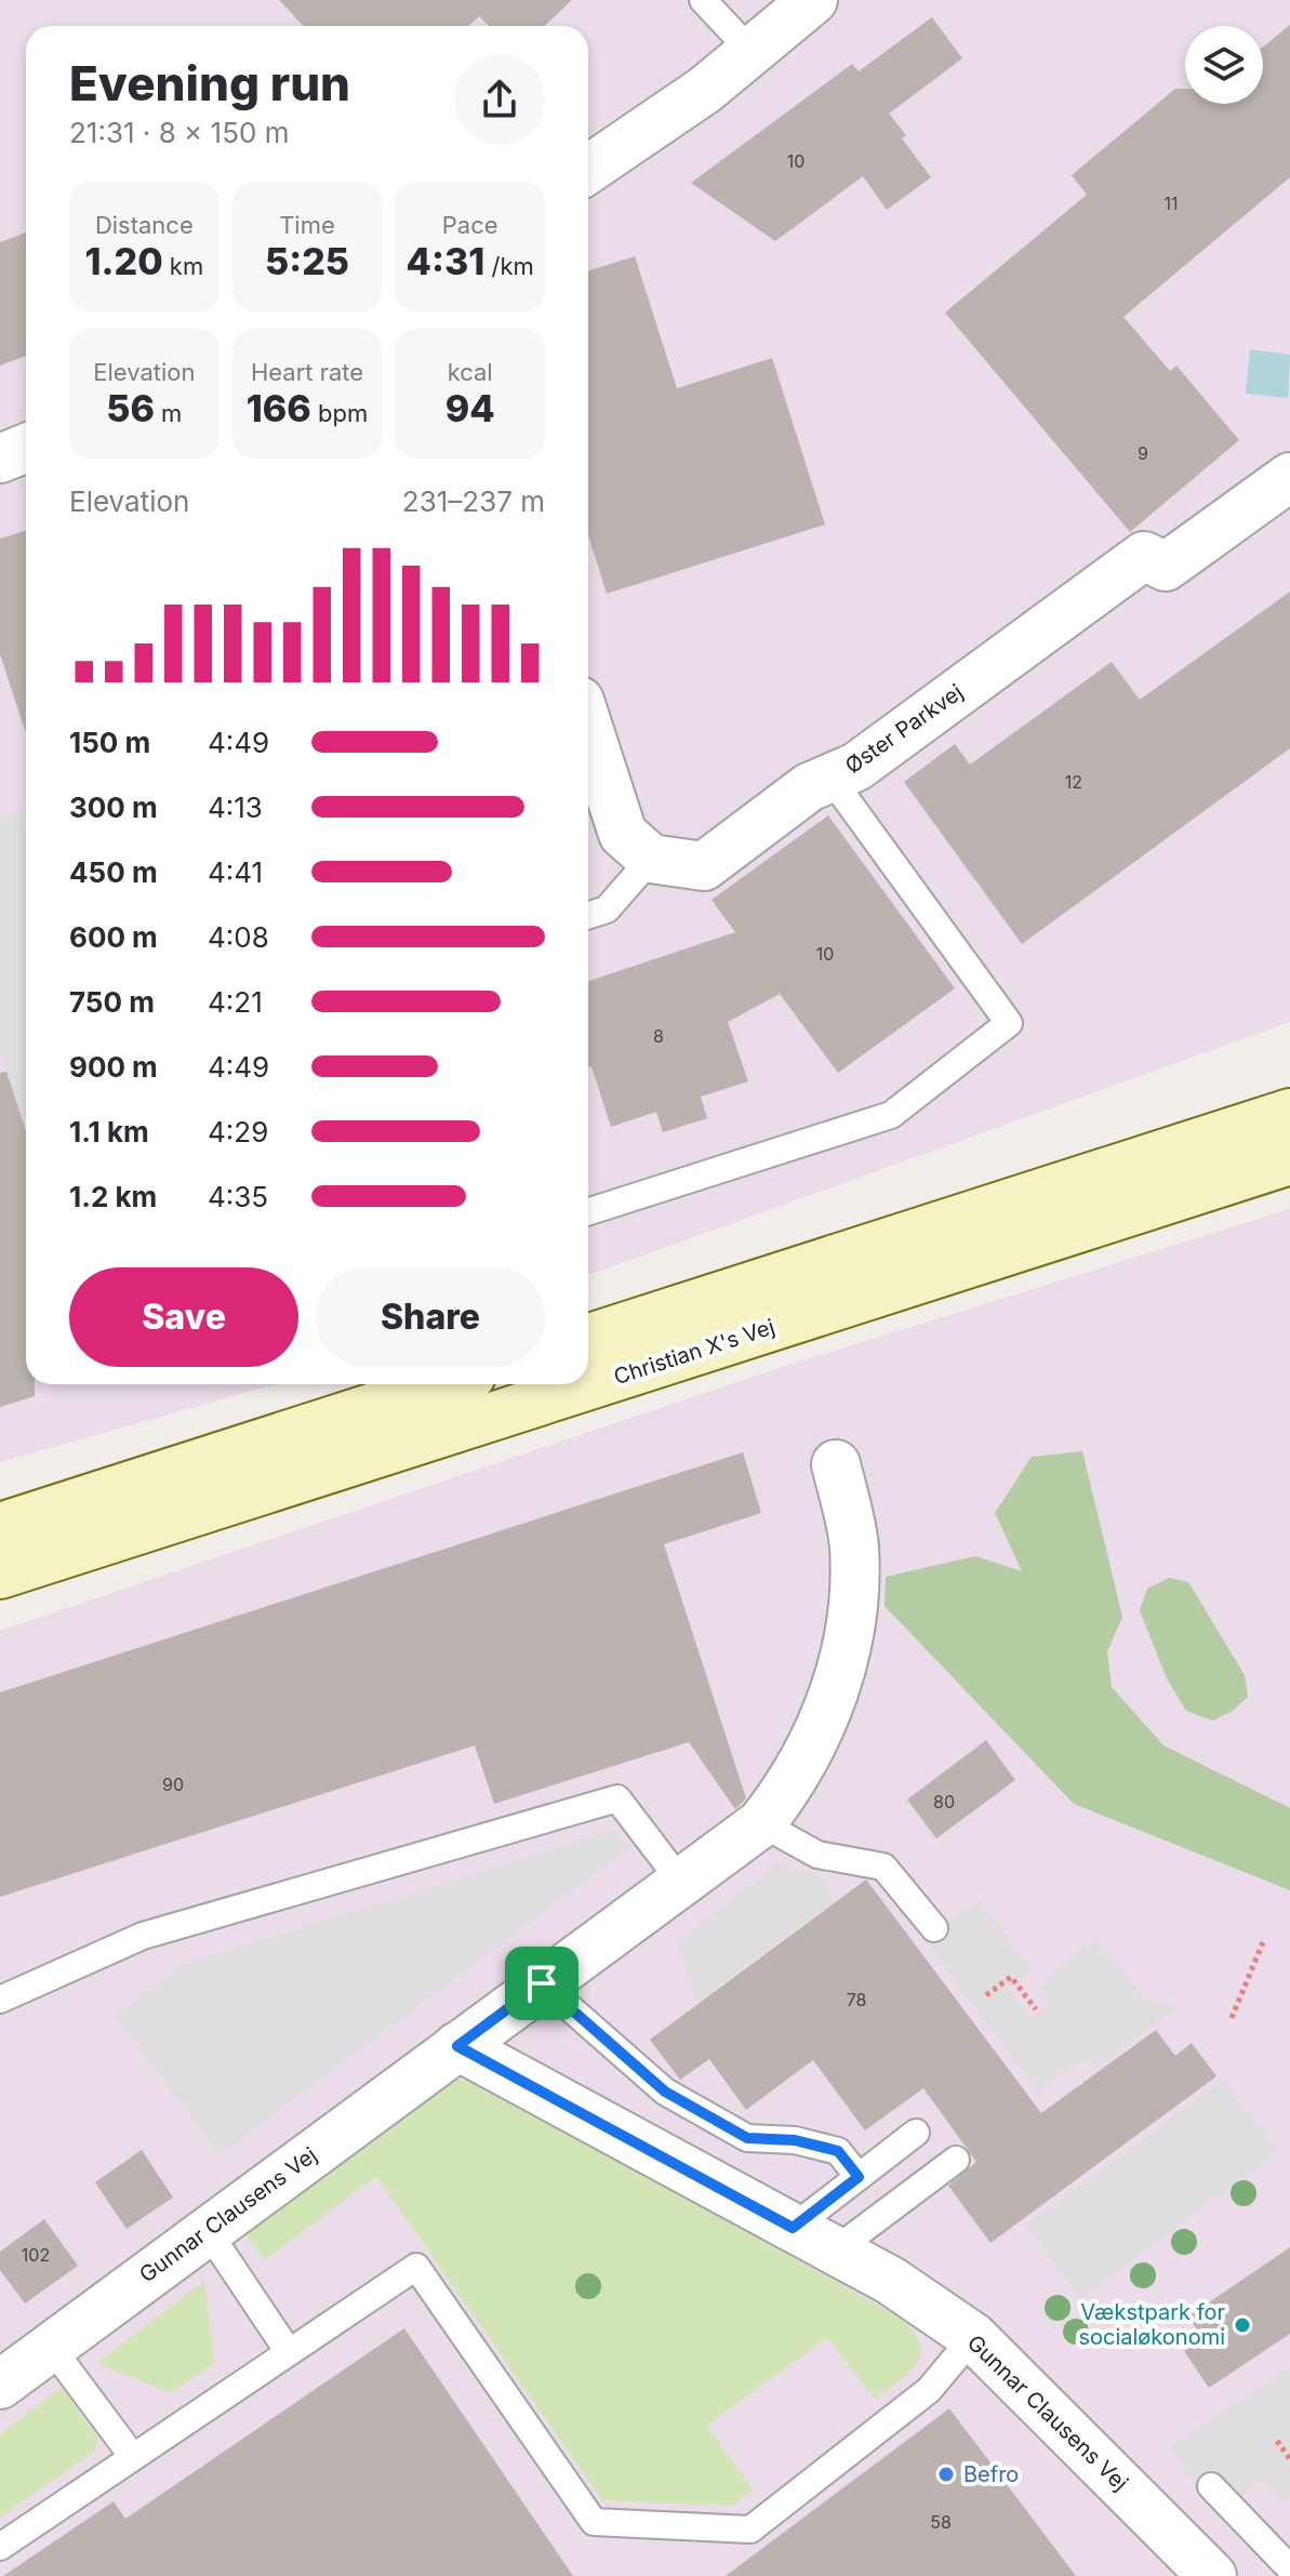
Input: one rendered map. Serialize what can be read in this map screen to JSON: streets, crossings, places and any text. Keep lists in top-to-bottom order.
{
  "streets": {
    "main road": ["Christian X's Vej"],
    "street": ["Øster Parkvej", "Gunnar Clausens Vej"]
  },
  "places": ["Vækstpark for socialøkonomi", "Befro"],
  "house_numbers": [
    "10",
    "11",
    "9",
    "12",
    "10",
    "8",
    "90",
    "80",
    "78",
    "102",
    "58"
  ],
  "page": {
    "heading": ["Evening run", "21:31 · 8 × 150 m"],
    "stats": [
      ["Distance", "1.20 km"],
      ["Time", "5:25"],
      ["Pace", "4:31 /km"],
      ["Elevation", "56 m"],
      ["Heart rate", "166 bpm"],
      ["kcal", "94"]
    ],
    "chart": ["Elevation", "231–237 m"],
    "list": [
      {
        "name": "150 m",
        "note": "4:49"
      },
      {
        "name": "300 m",
        "note": "4:13"
      },
      {
        "name": "450 m",
        "note": "4:41"
      },
      {
        "name": "600 m",
        "note": "4:08"
      },
      {
        "name": "750 m",
        "note": "4:21"
      },
      {
        "name": "900 m",
        "note": "4:49"
      },
      {
        "name": "1.1 km",
        "note": "4:29"
      },
      {
        "name": "1.2 km",
        "note": "4:35"
      }
    ],
    "buttons": ["Save", "Share"]
  }
}
